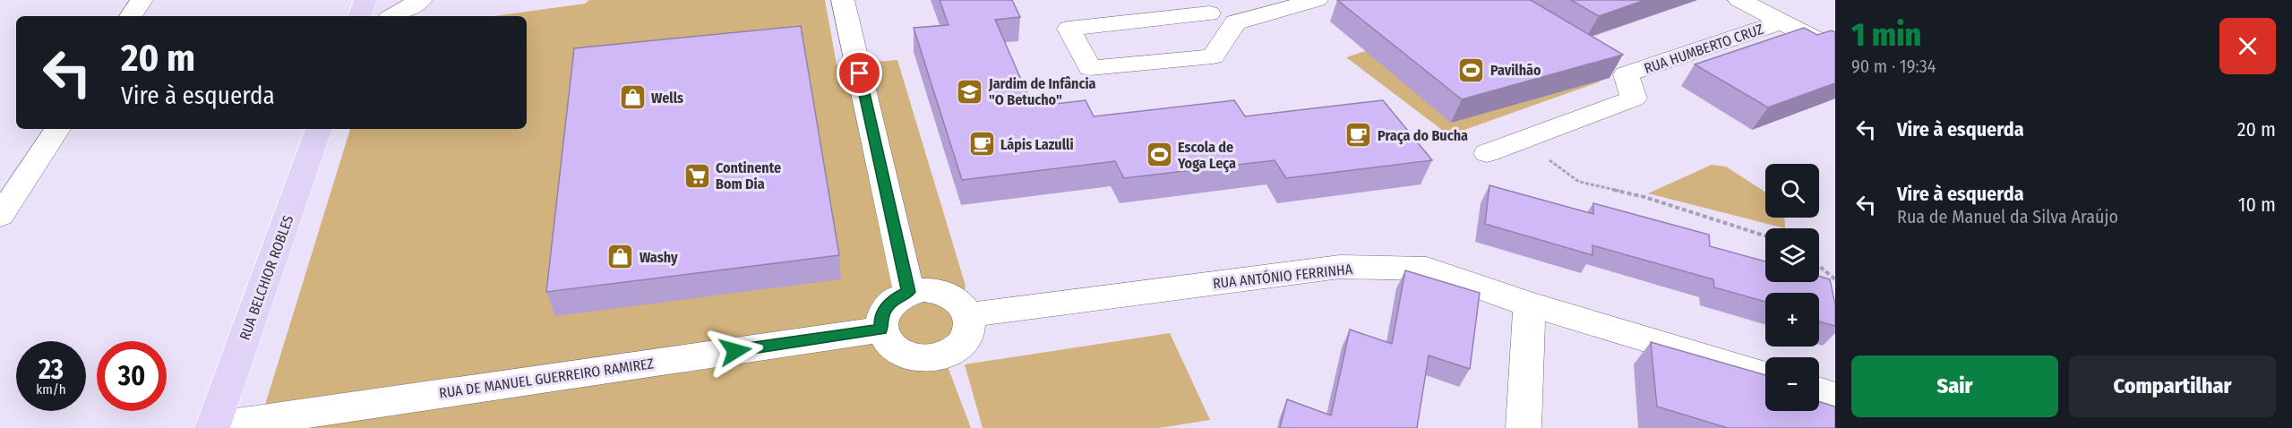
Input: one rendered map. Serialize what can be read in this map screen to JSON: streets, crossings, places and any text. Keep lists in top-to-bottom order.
{
  "streets": {
    "main road": ["RUA BELCHIOR ROBLES"],
    "street": ["RUA HUMBERTO CRUZ", "RUA ANTÓNIO FERRINHA", "RUA DE MANUEL GUERREIRO RAMIREZ"]
  },
  "crossings": [
    ["RUA ANTÓNIO FERRINHA", "RUA DE MANUEL GUERREIRO RAMIREZ"],
    ["RUA BELCHIOR ROBLES", "RUA DE MANUEL GUERREIRO RAMIREZ"]
  ],
  "places": {
    "sports": ["Pavilhão", "Escola de Yoga Leça"],
    "school or university": ["Jardim de Infância \"O Betucho\""],
    "shop": ["Wells", "Washy"],
    "cafe": ["Praça do Bucha", "Lápis Lazulli"],
    "supermarket": ["Continente Bom Dia"]
  },
  "page": {
    "heading": ["1 min", "90 m · 19:34"],
    "turn": ["20 m", "Vire à esquerda"],
    "list": [
      {
        "name": "Vire à esquerda",
        "value": "20 m"
      },
      {
        "name": "Vire à esquerda",
        "note": "Rua de Manuel da Silva Araújo",
        "value": "10 m"
      }
    ],
    "map_buttons": ["+", "−"],
    "speed": "23 km/h",
    "limit": "30",
    "buttons": ["Sair", "Compartilhar"]
  }
}
